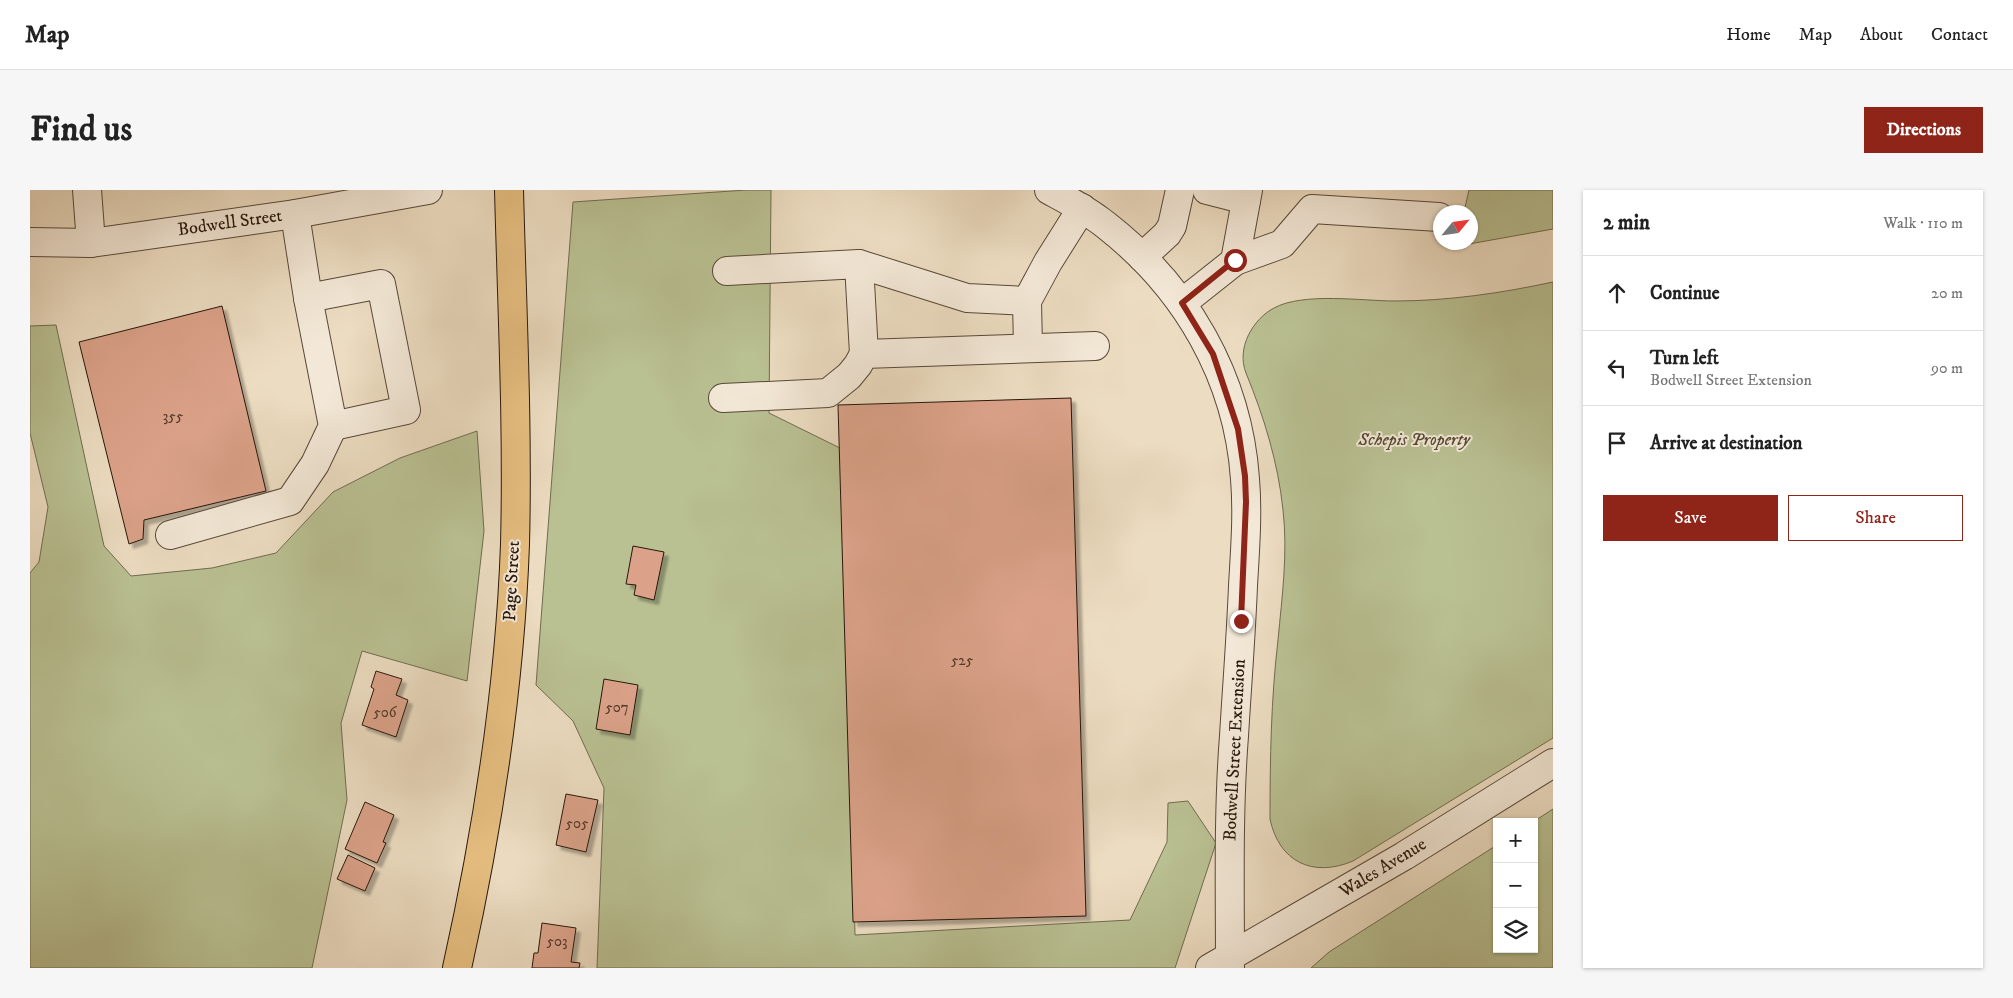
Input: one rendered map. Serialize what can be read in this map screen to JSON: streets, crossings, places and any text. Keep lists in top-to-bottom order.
{
  "streets": {
    "main road": ["Page Street"],
    "street": ["Bodwell Street", "Bodwell Street Extension", "Wales Avenue"]
  },
  "crossings": [
    ["Bodwell Street Extension", "Wales Avenue"]
  ],
  "parks": ["Schepis Property"],
  "house_numbers": [
    "355",
    "525",
    "507",
    "506",
    "505",
    "503"
  ],
  "north": "top right",
  "page": {
    "header": "Map",
    "nav": [
      "Home",
      "Map",
      "About",
      "Contact"
    ],
    "buttons": [
      "Directions",
      ["Save", "Share"]
    ],
    "title": "Find us",
    "heading": ["2 min", "Walk · 110 m"],
    "list": [
      ["Continue", "20 m"],
      ["Turn left", "Bodwell Street Extension", "90 m"],
      "Arrive at destination"
    ],
    "map_buttons": ["+", "−"]
  }
}
